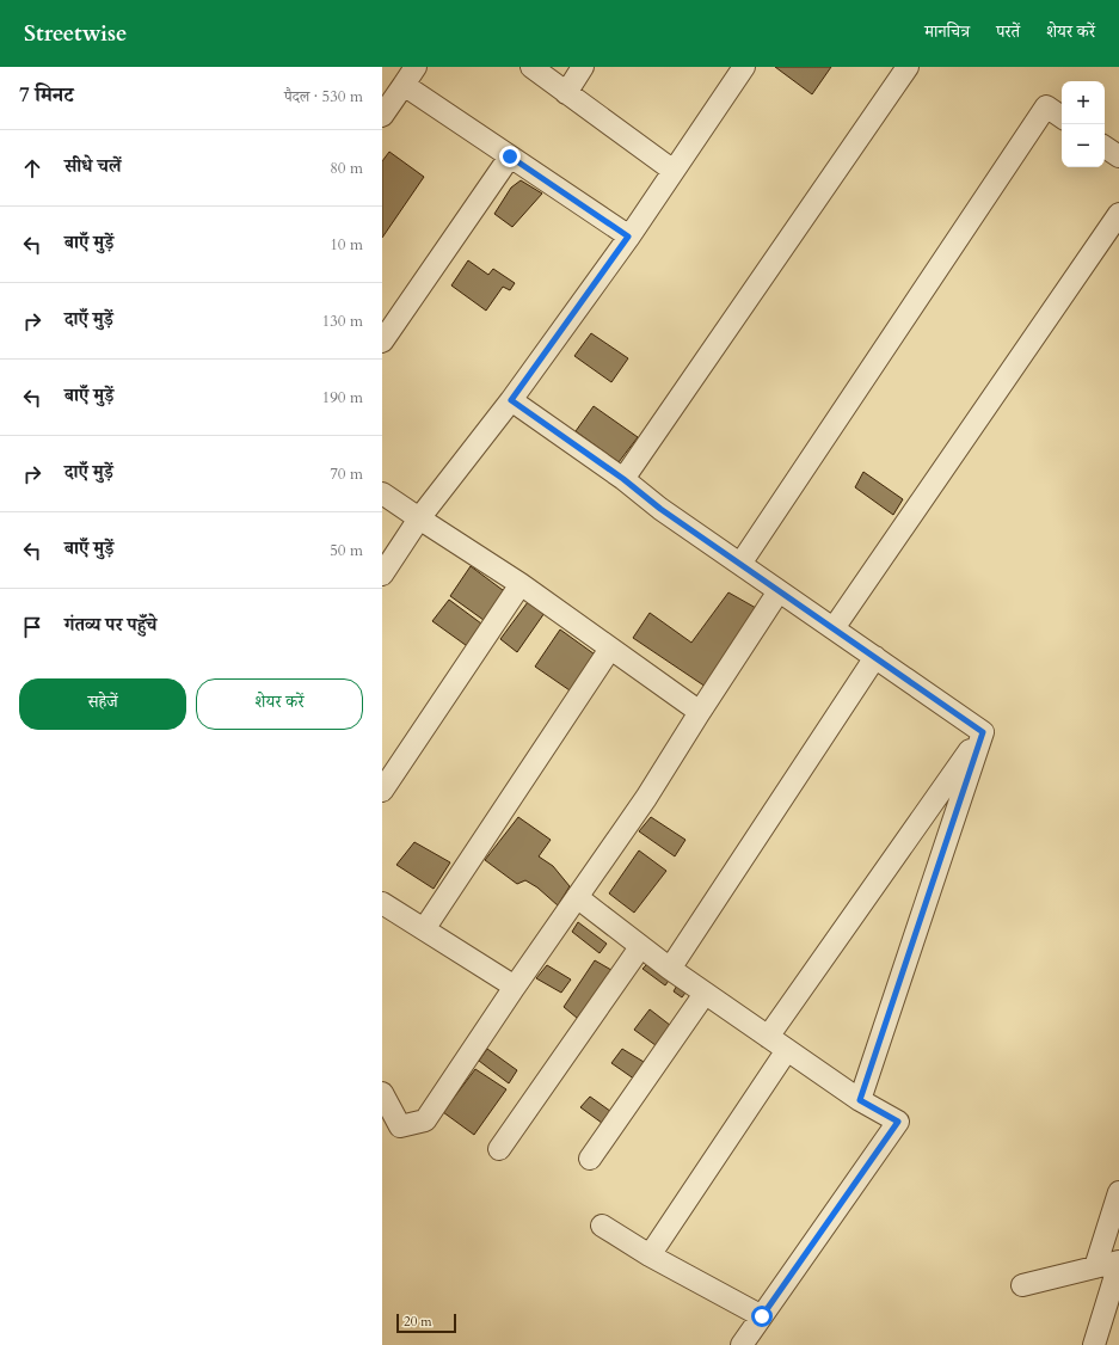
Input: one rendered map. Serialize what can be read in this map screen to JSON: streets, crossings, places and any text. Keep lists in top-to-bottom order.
{
  "scale_bar": "20 m",
  "page": {
    "header": "Streetwise",
    "nav": ["मानचित्र", "परतें", "शेयर करें"],
    "heading": ["7 मिनट", "पैदल · 530 m"],
    "map_buttons": ["+", "−"],
    "list": [
      ["सीधे चलें", "80 m"],
      ["बाएँ मुड़ें", "10 m"],
      ["दाएँ मुड़ें", "130 m"],
      ["बाएँ मुड़ें", "190 m"],
      ["दाएँ मुड़ें", "70 m"],
      ["बाएँ मुड़ें", "50 m"],
      "गंतव्य पर पहुँचे"
    ],
    "buttons": ["सहेजें", "शेयर करें"],
    "scale": "20 m"
  }
}
